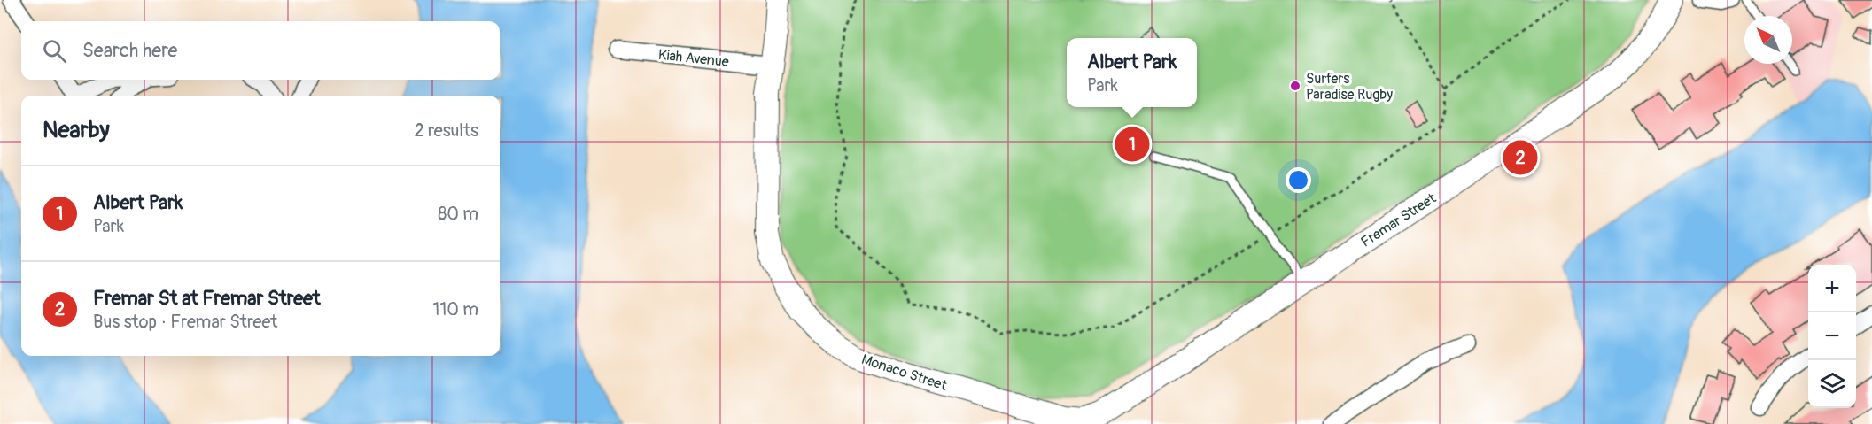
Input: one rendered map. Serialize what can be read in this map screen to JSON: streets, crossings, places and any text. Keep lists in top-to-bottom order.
{
  "streets": {
    "street": ["Kiah Avenue", "Fremar Street", "Monaco Street"]
  },
  "crossings": [
    ["Kiah Avenue", "Monaco Street"],
    ["Fremar Street", "Monaco Street"]
  ],
  "places": ["Surfers Paradise Rugby"],
  "north": "top left",
  "page": {
    "search": "Search here",
    "popup": ["Albert Park", "Park"],
    "heading": ["Nearby", "2 results"],
    "pins": ["1", "2"],
    "list": [
      {
        "mark": "1",
        "name": "Albert Park",
        "note": "Park",
        "value": "80 m"
      },
      {
        "mark": "2",
        "name": "Fremar St at Fremar Street",
        "note": "Bus stop · Fremar Street",
        "value": "110 m"
      }
    ],
    "map_buttons": ["+", "−"]
  }
}
